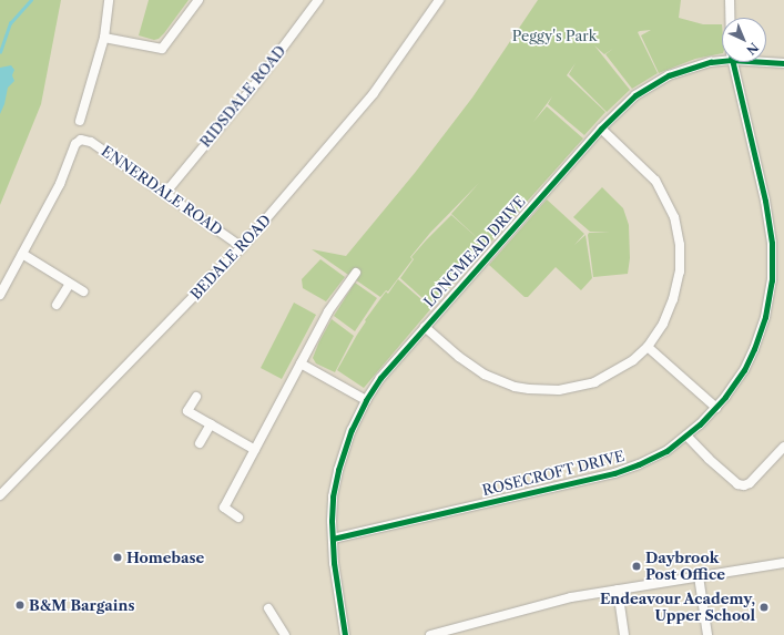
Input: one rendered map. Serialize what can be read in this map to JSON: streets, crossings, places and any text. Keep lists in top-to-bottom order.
{
  "streets": {
    "street": [
      "RIDSDALE ROAD",
      "ENNERDALE ROAD",
      "LONGMEAD DRIVE",
      "BEDALE ROAD",
      "ROSECROFT DRIVE"
    ]
  },
  "crossings": [
    ["RIDSDALE ROAD", "ENNERDALE ROAD"],
    ["ENNERDALE ROAD", "BEDALE ROAD"],
    ["LONGMEAD DRIVE", "ROSECROFT DRIVE"]
  ],
  "parks": ["Peggy's Park"],
  "places": [
    "Homebase",
    "Daybrook Post Office",
    "B&M Bargains",
    "Endeavour Academy, Upper School"
  ],
  "north": "bottom right"
}
